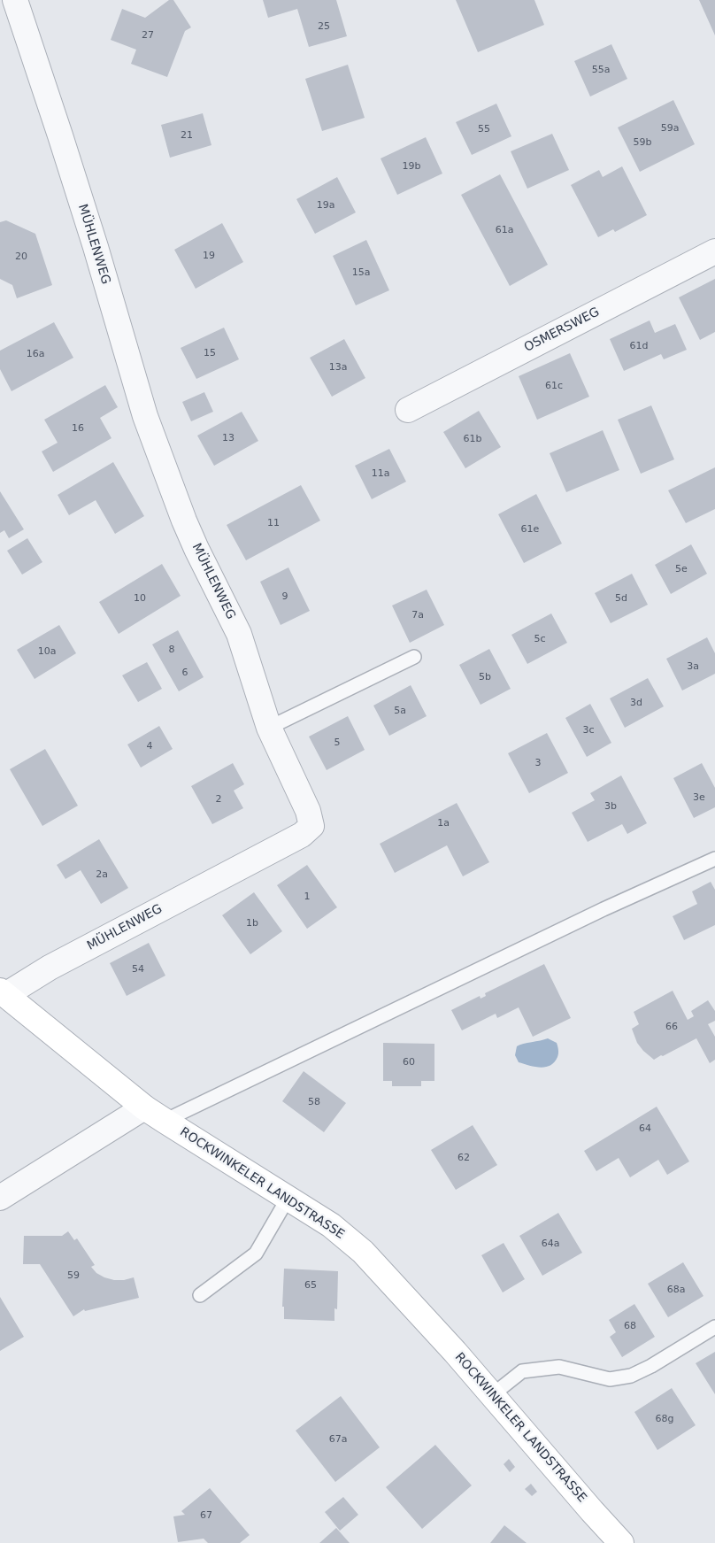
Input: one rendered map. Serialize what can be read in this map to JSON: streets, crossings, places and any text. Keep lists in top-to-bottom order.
{
  "streets": {
    "main road": ["ROCKWINKELER LANDSTRASSE"],
    "street": ["MÜHLENWEG", "OSMERSWEG"]
  },
  "crossings": [
    ["MÜHLENWEG", "ROCKWINKELER LANDSTRASSE"]
  ],
  "house_numbers": [
    "25",
    "27",
    "55a",
    "59a",
    "55",
    "21",
    "59b",
    "19b",
    "19a",
    "61a",
    "19",
    "20",
    "15a",
    "61d",
    "15",
    "16a",
    "13a",
    "61c",
    "16",
    "13",
    "61b",
    "11a",
    "11",
    "61e",
    "5e",
    "9",
    "10",
    "5d",
    "7a",
    "5c",
    "8",
    "10a",
    "3a",
    "6",
    "5b",
    "3d",
    "5a",
    "3c",
    "5",
    "4",
    "3",
    "3e",
    "2",
    "3b",
    "1a",
    "2a",
    "1",
    "1b",
    "54",
    "66",
    "60",
    "58",
    "64",
    "62",
    "64a",
    "59",
    "65",
    "68a",
    "68",
    "68g",
    "67a",
    "67"
  ]
}
